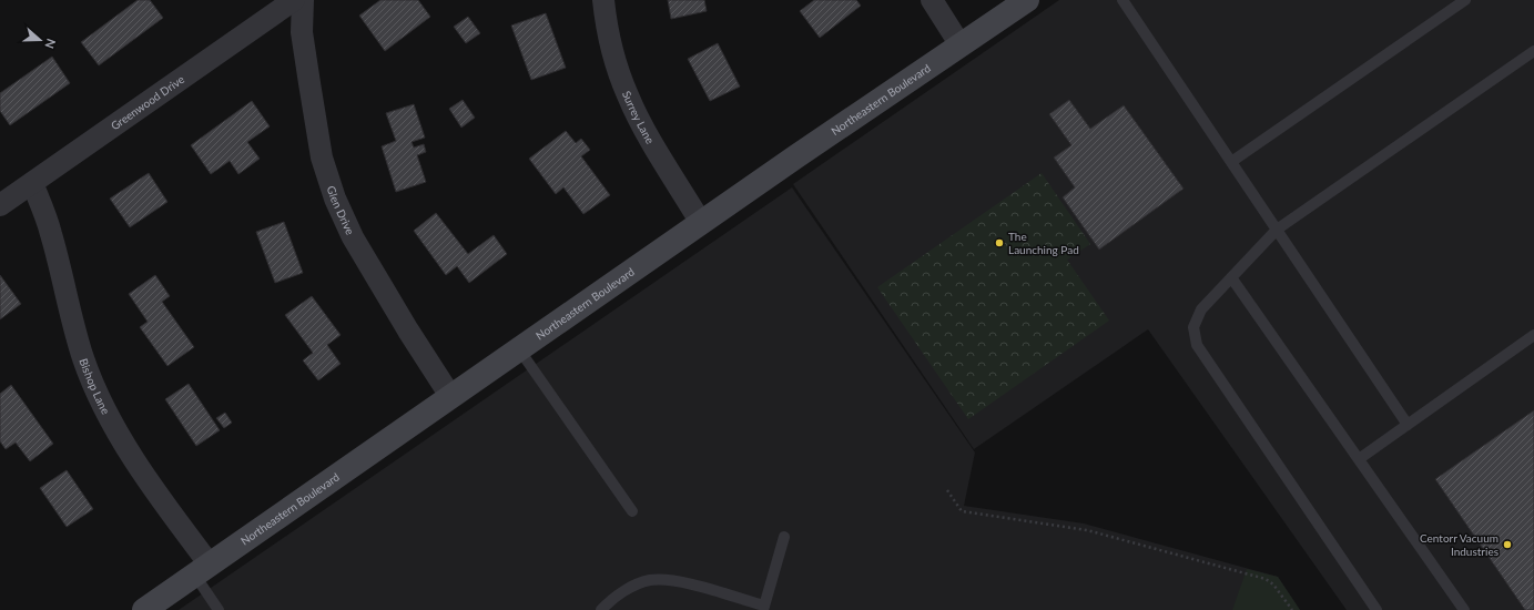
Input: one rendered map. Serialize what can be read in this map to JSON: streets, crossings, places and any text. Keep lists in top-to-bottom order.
{
  "streets": {
    "street": [
      "Northeastern Boulevard",
      "Greenwood Drive",
      "Surrey Lane",
      "Glen Drive",
      "Bishop Lane"
    ]
  },
  "crossings": [
    ["Northeastern Boulevard", "Surrey Lane"],
    ["Northeastern Boulevard", "Glen Drive"],
    ["Northeastern Boulevard", "Bishop Lane"],
    ["Greenwood Drive", "Bishop Lane"]
  ],
  "places": ["The Launching Pad", "Centorr Vacuum Industries"],
  "north": "right"
}
